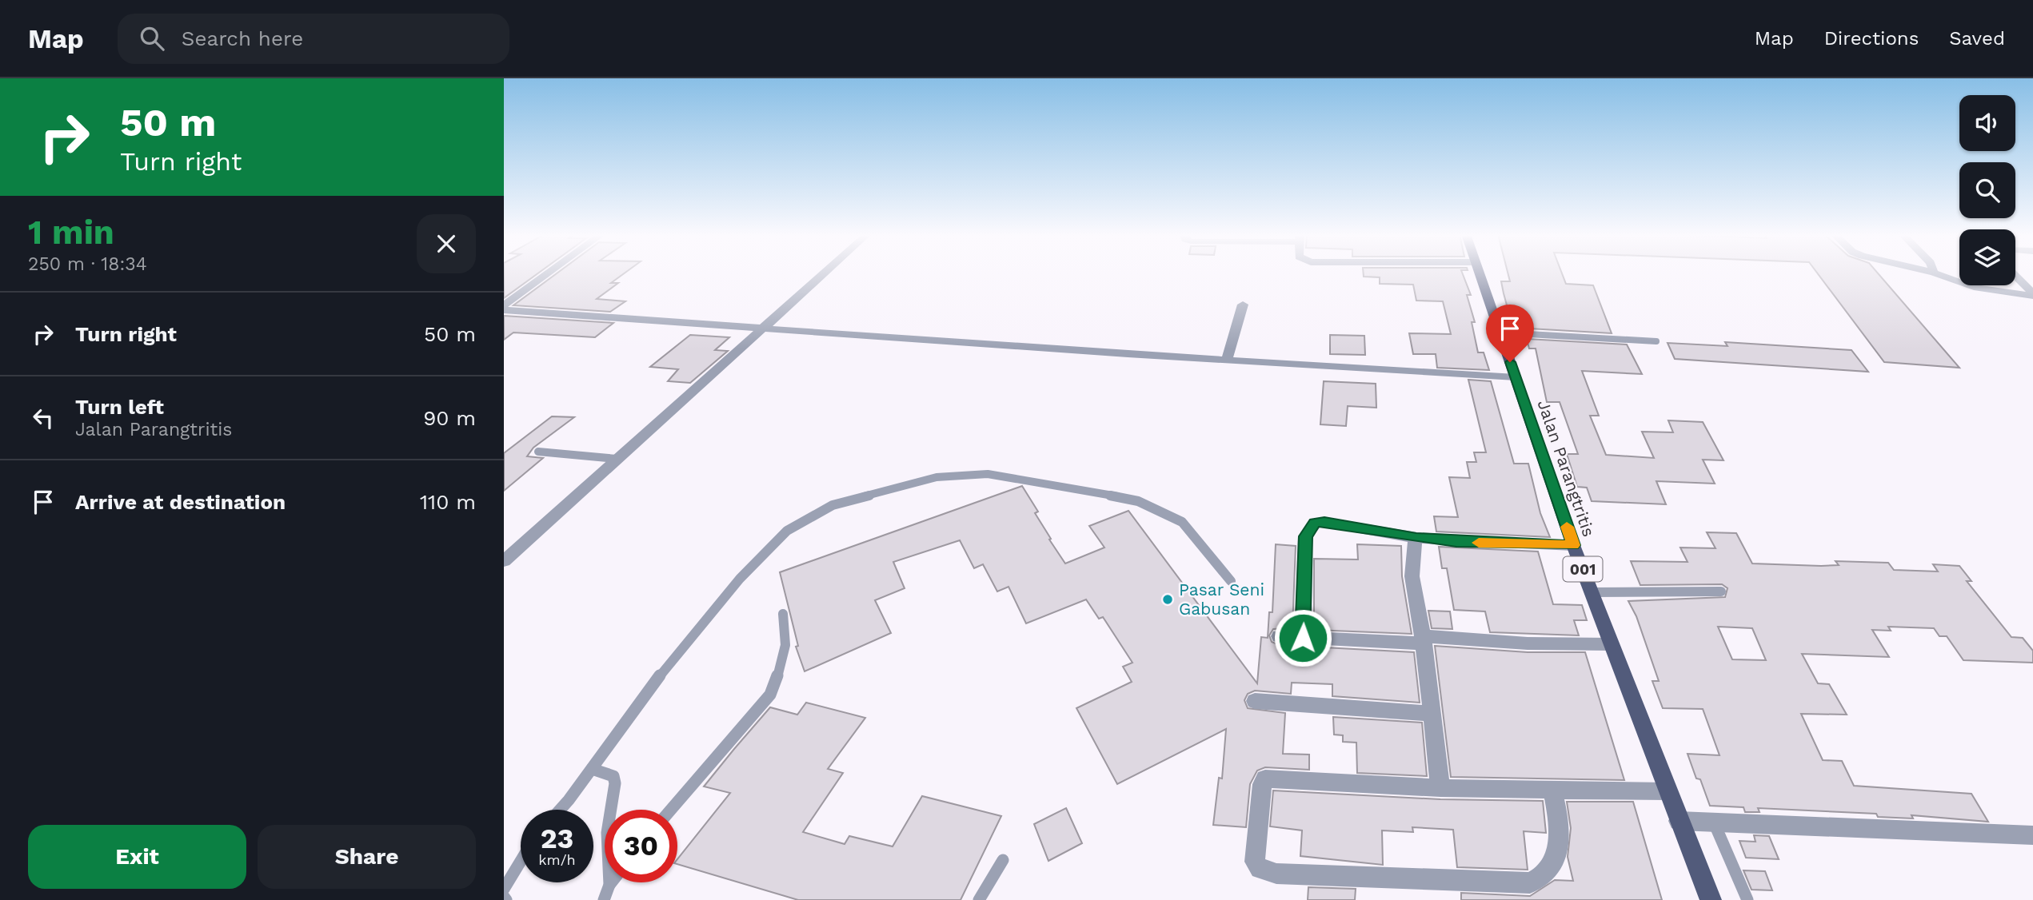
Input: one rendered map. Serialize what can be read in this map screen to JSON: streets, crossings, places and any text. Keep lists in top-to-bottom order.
{
  "streets": {
    "main road": ["Jalan Parangtritis", "001"]
  },
  "places": ["Pasar Seni Gabusan"],
  "page": {
    "header": "Map",
    "search": "Search here",
    "nav": ["Map", "Directions", "Saved"],
    "turn": ["50 m", "Turn right"],
    "heading": ["1 min", "250 m · 18:34"],
    "list": [
      {
        "name": "Turn right",
        "value": "50 m"
      },
      {
        "name": "Turn left",
        "note": "Jalan Parangtritis",
        "value": "90 m"
      },
      {
        "name": "Arrive at destination",
        "value": "110 m"
      }
    ],
    "speed": "23 km/h",
    "limit": "30",
    "buttons": ["Exit", "Share"]
  }
}
